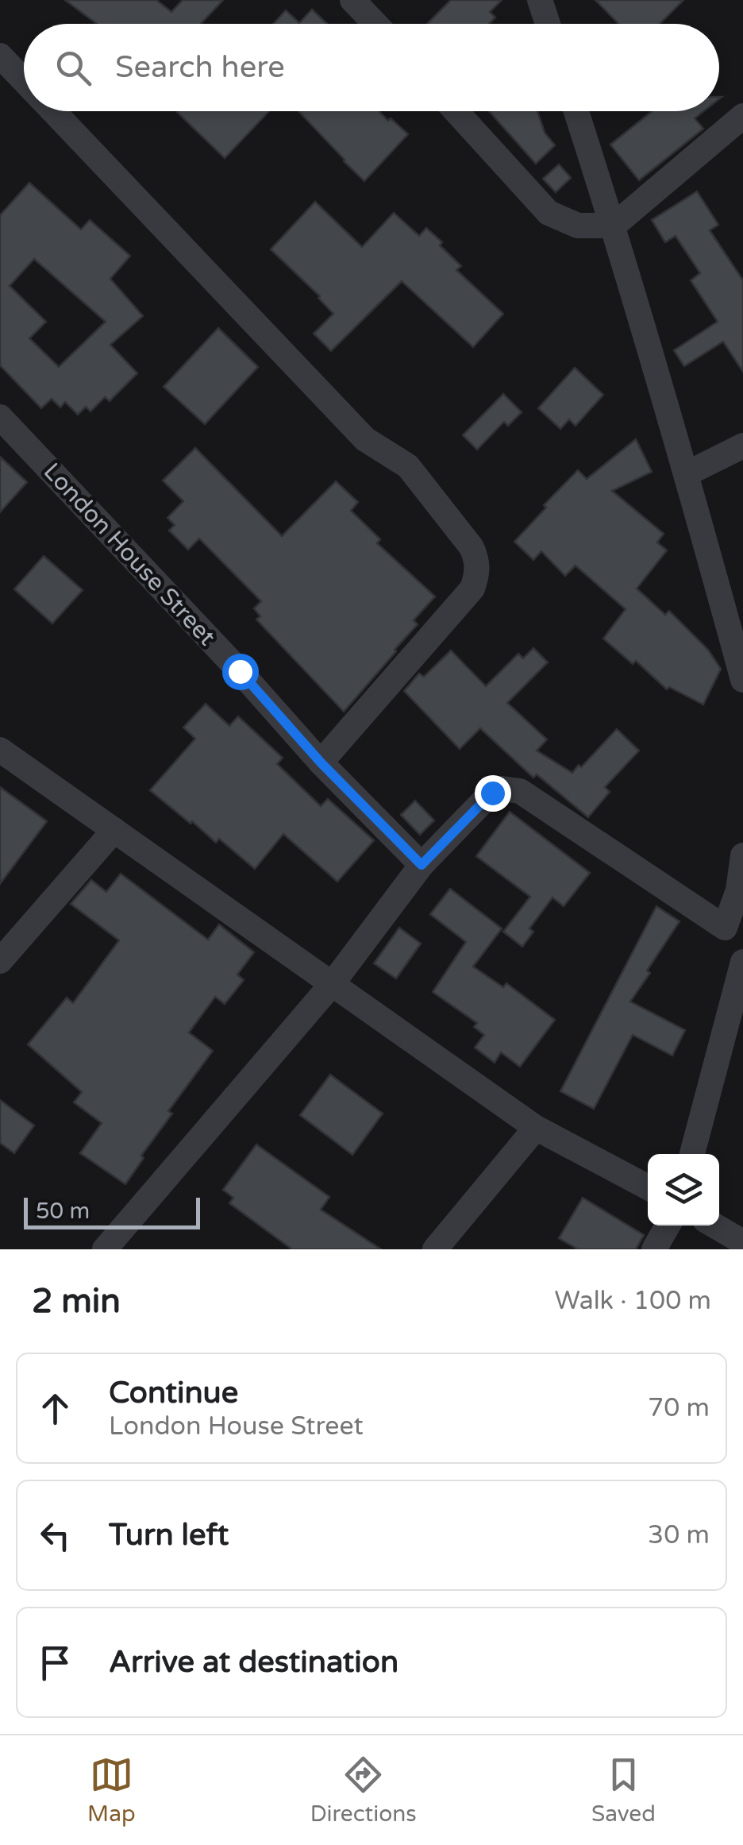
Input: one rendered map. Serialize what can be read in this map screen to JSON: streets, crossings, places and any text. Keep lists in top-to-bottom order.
{
  "streets": {
    "street": ["London House Street"]
  },
  "scale_bar": "50 m",
  "page": {
    "search": "Search here",
    "scale": "50 m",
    "heading": ["2 min", "Walk · 100 m"],
    "list": [
      ["Continue", "London House Street", "70 m"],
      ["Turn left", "30 m"],
      "Arrive at destination"
    ],
    "nav": ["Map", "Directions", "Saved"]
  }
}
